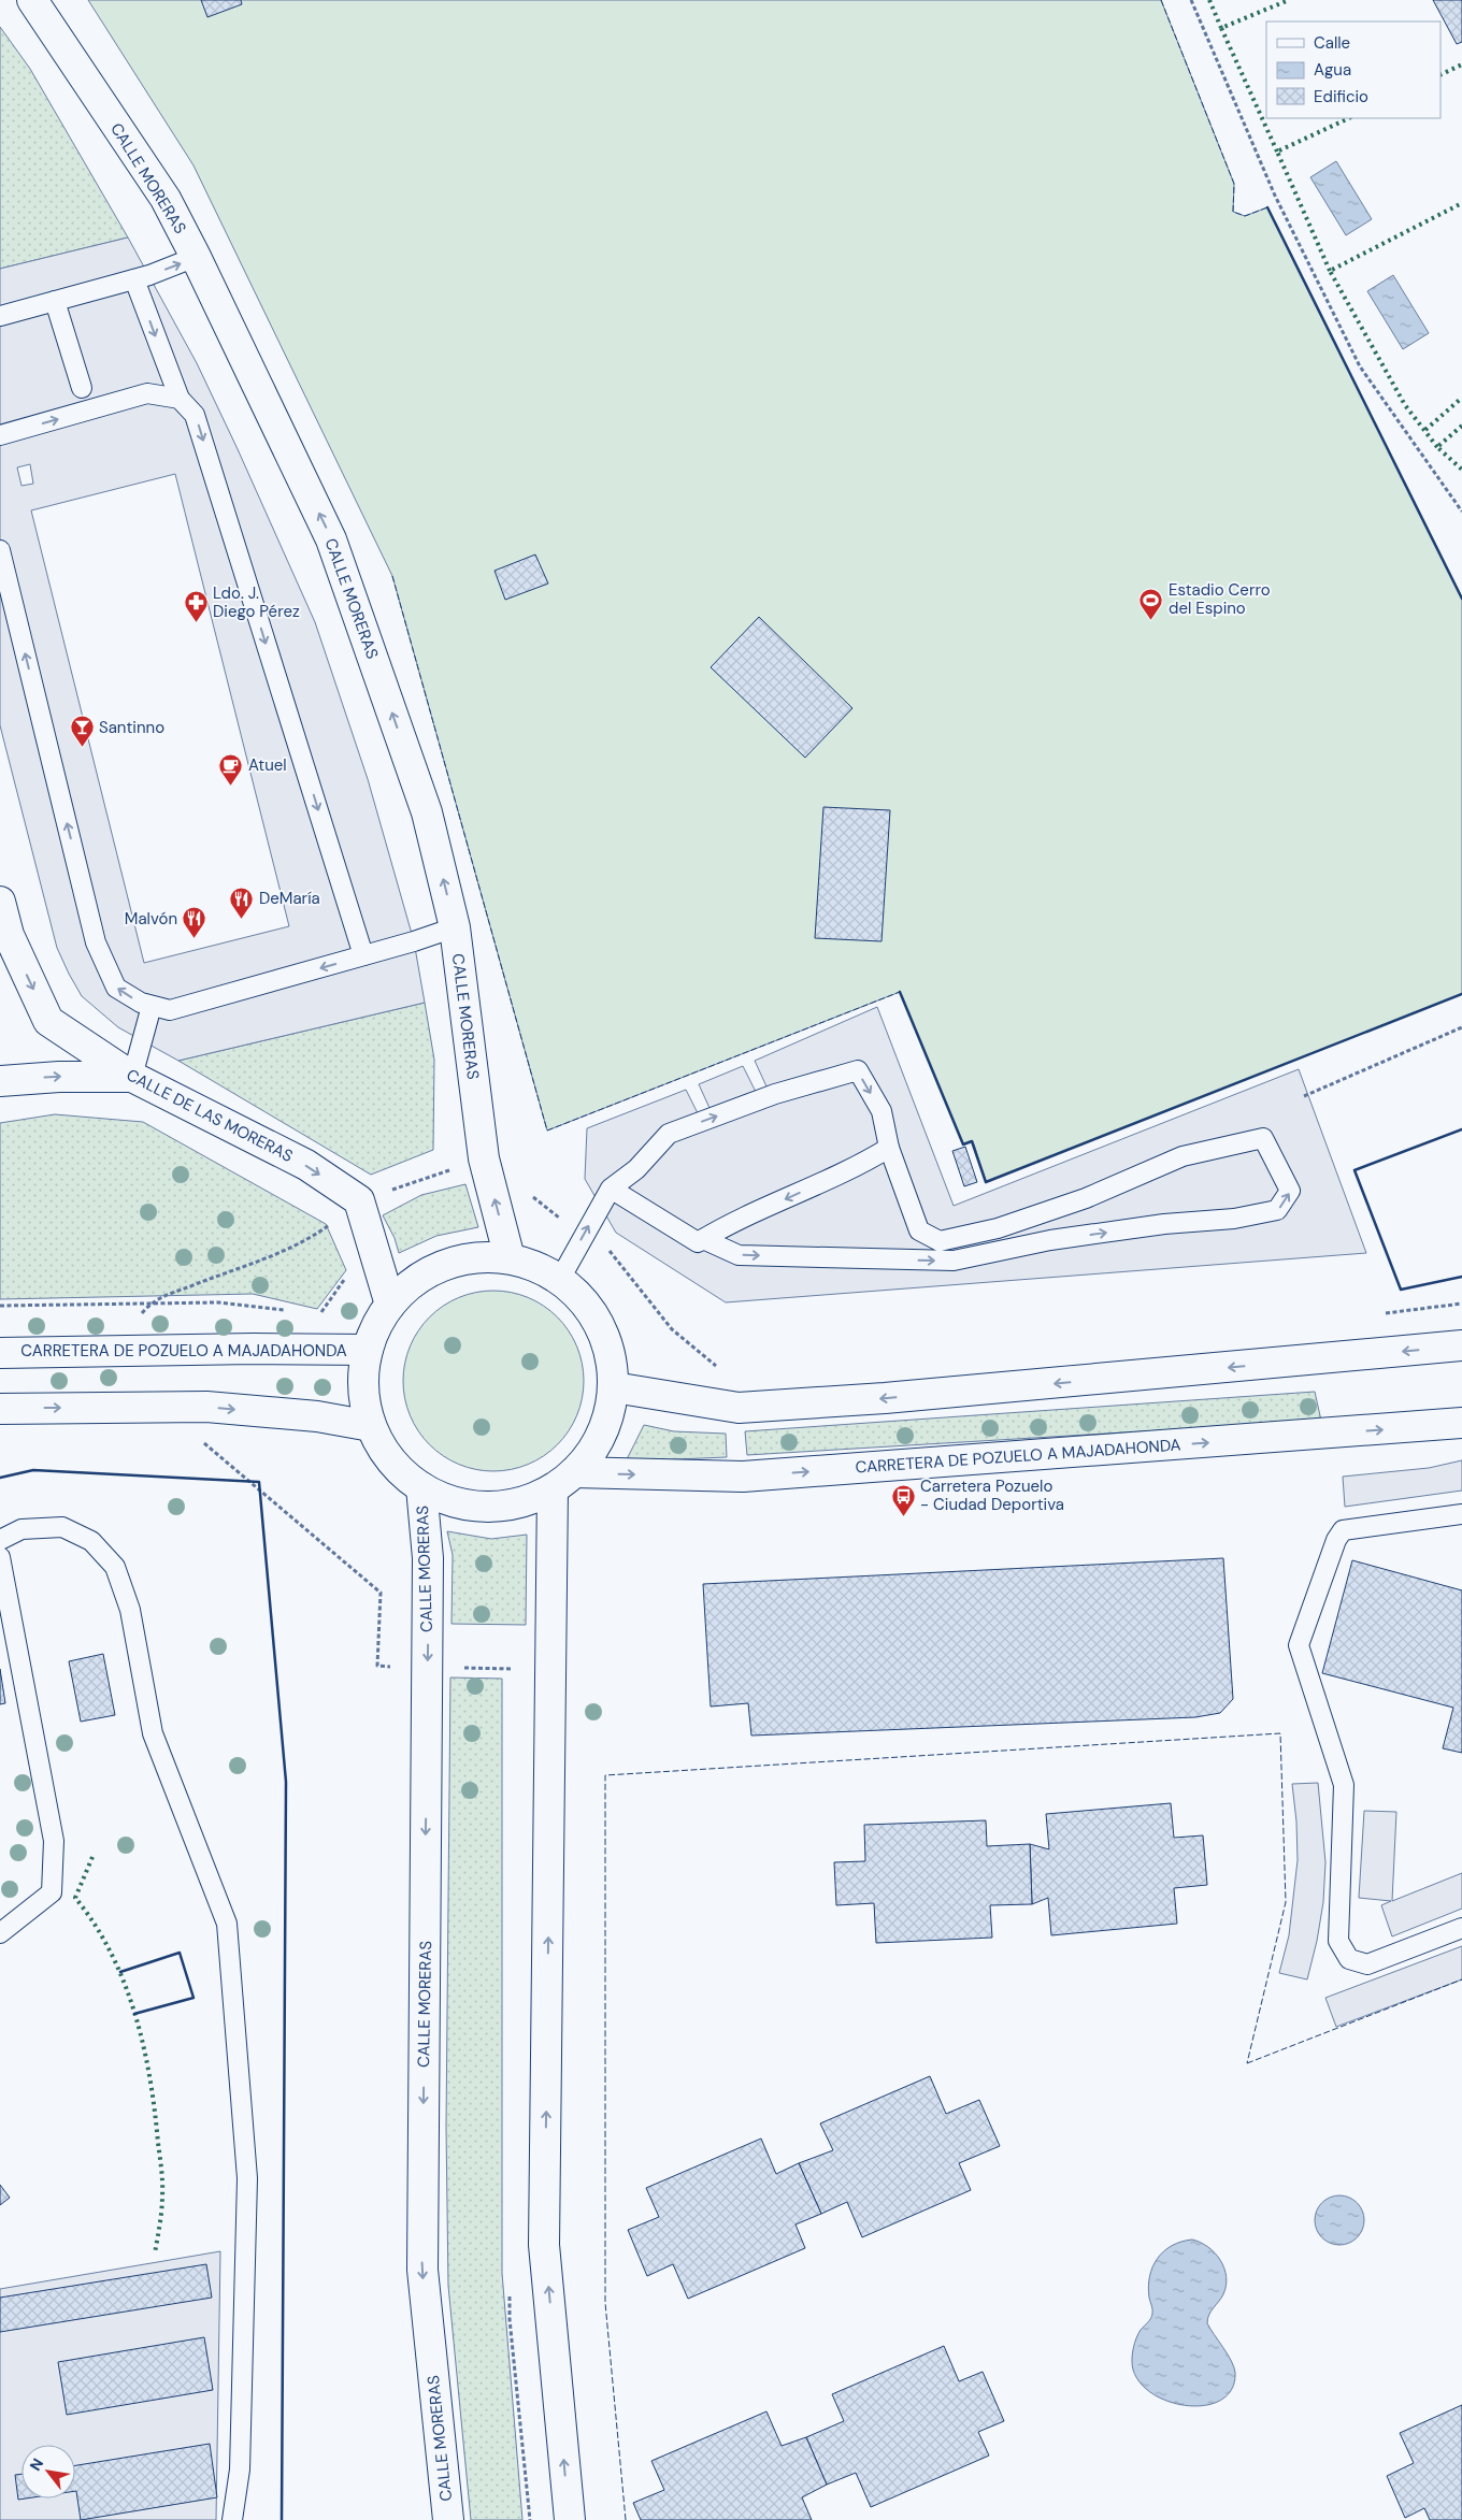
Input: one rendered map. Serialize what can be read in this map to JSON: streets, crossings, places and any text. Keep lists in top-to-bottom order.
{
  "streets": {
    "street": ["CALLE MORERAS", "CALLE DE LAS MORERAS", "CARRETERA DE POZUELO A MAJADAHONDA"]
  },
  "one_way": ["CALLE DE LAS MORERAS"],
  "places": {
    "sports": ["Estadio Cerro del Espino"],
    "pharmacy": ["Ldo. J. Diego Pérez"],
    "bar": ["Santinno"],
    "cafe": ["Atuel"],
    "restaurant": ["DeMaría", "Malvón"],
    "bus stop": ["Carretera Pozuelo - Ciudad Deportiva"]
  },
  "legend": ["Calle", "Agua", "Edificio"],
  "north": "top left"
}
